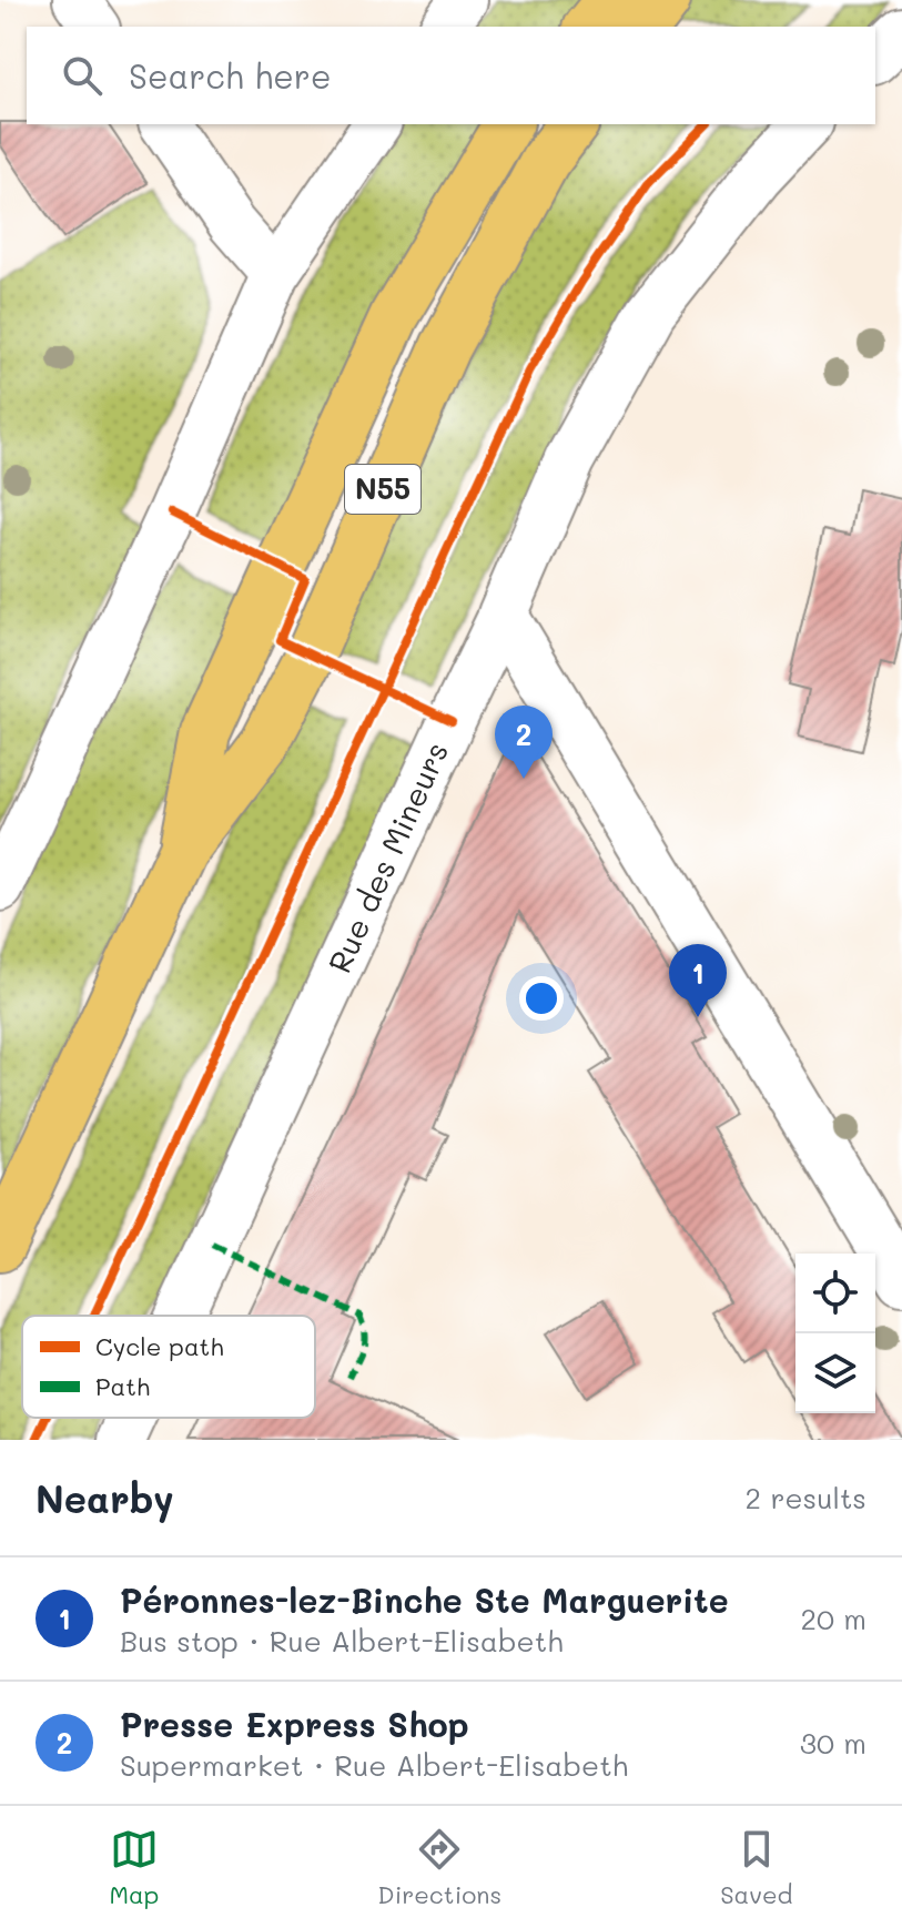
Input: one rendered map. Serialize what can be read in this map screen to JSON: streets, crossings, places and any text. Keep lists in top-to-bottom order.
{
  "streets": {
    "highway": ["N55"],
    "street": ["Rue des Mineurs"]
  },
  "legend": ["Cycle path", "Path"],
  "page": {
    "search": "Search here",
    "pins": ["2", "1"],
    "heading": ["Nearby", "2 results"],
    "list": [
      {
        "mark": "1",
        "name": "Péronnes-lez-Binche Ste Marguerite",
        "note": "Bus stop · Rue Albert-Elisabeth",
        "value": "20 m"
      },
      {
        "mark": "2",
        "name": "Presse Express Shop",
        "note": "Supermarket · Rue Albert-Elisabeth",
        "value": "30 m"
      }
    ],
    "nav": ["Map", "Directions", "Saved"]
  }
}
